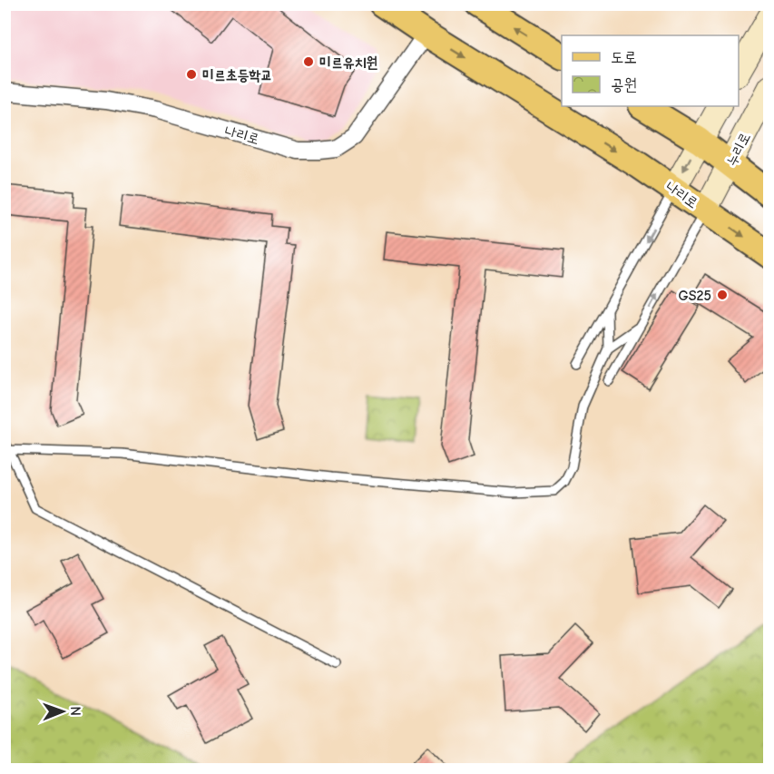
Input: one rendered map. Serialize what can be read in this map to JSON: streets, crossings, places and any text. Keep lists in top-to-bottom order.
{
  "streets": {
    "main road": ["나리로"],
    "street": ["누리로"]
  },
  "crossings": [
    ["나리로", "누리로"]
  ],
  "places": ["미르유치원", "미르초등학교", "GS25"],
  "legend": ["도로", "공원"],
  "north": "right"
}
